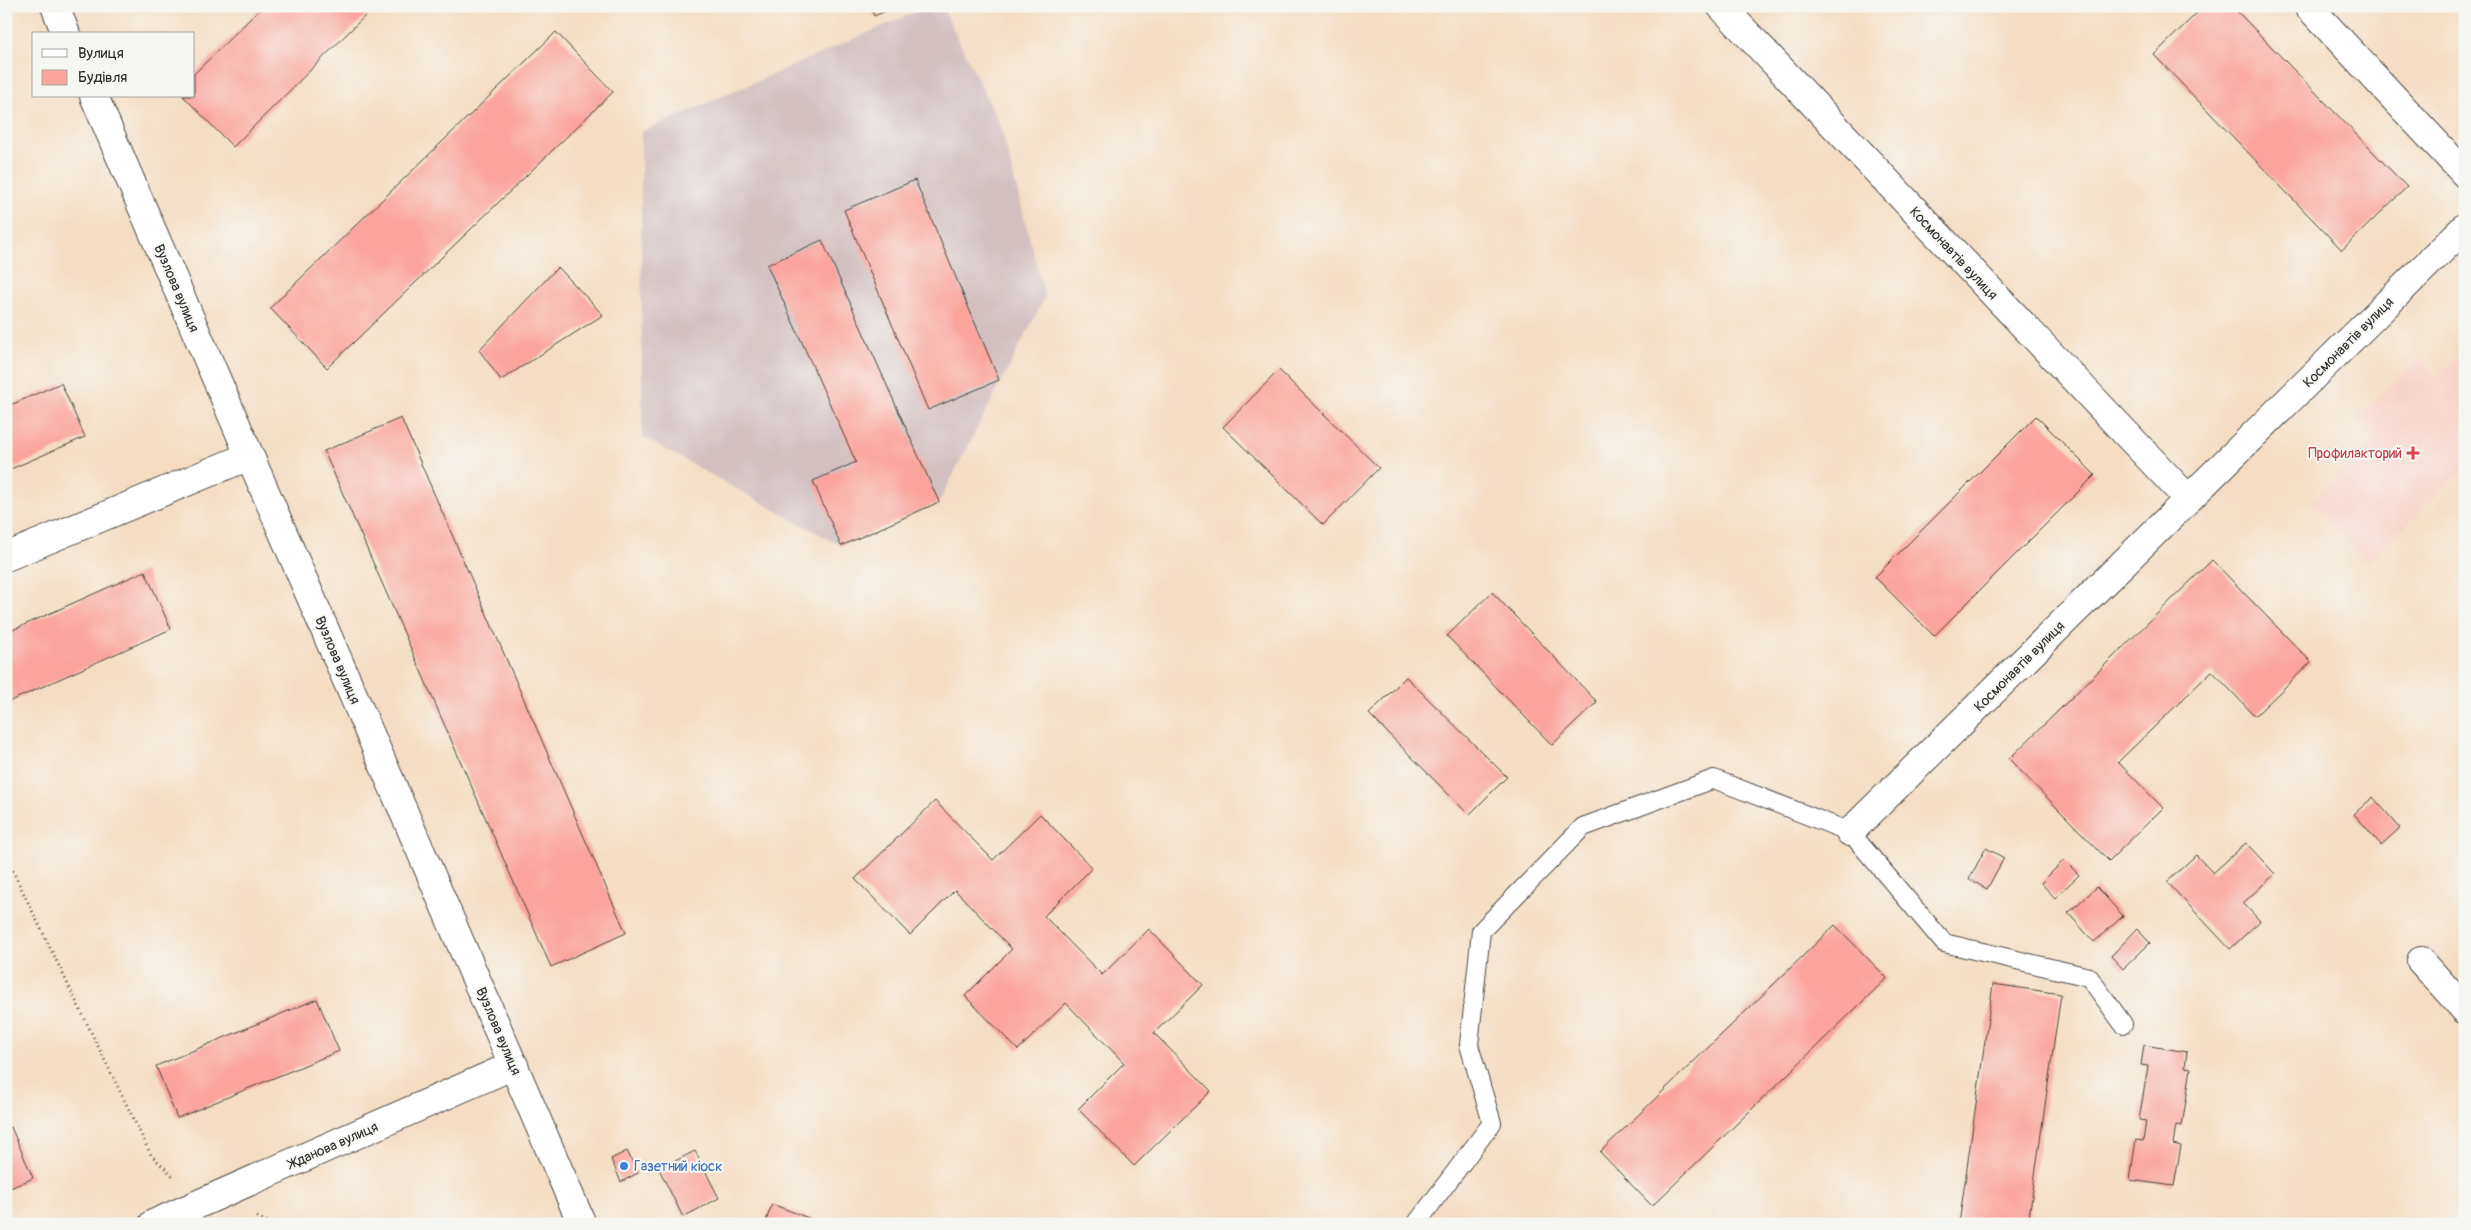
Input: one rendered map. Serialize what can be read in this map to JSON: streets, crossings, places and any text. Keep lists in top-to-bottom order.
{
  "streets": {
    "street": ["Космонавтів вулиця", "Вузлова вулиця", "Жданова вулиця"]
  },
  "crossings": [
    ["Вузлова вулиця", "Жданова вулиця"]
  ],
  "places": {
    "health": ["Профилакторий"],
    "other": ["Газетний кіоск"]
  },
  "legend": ["Вулиця", "Будівля"]
}
